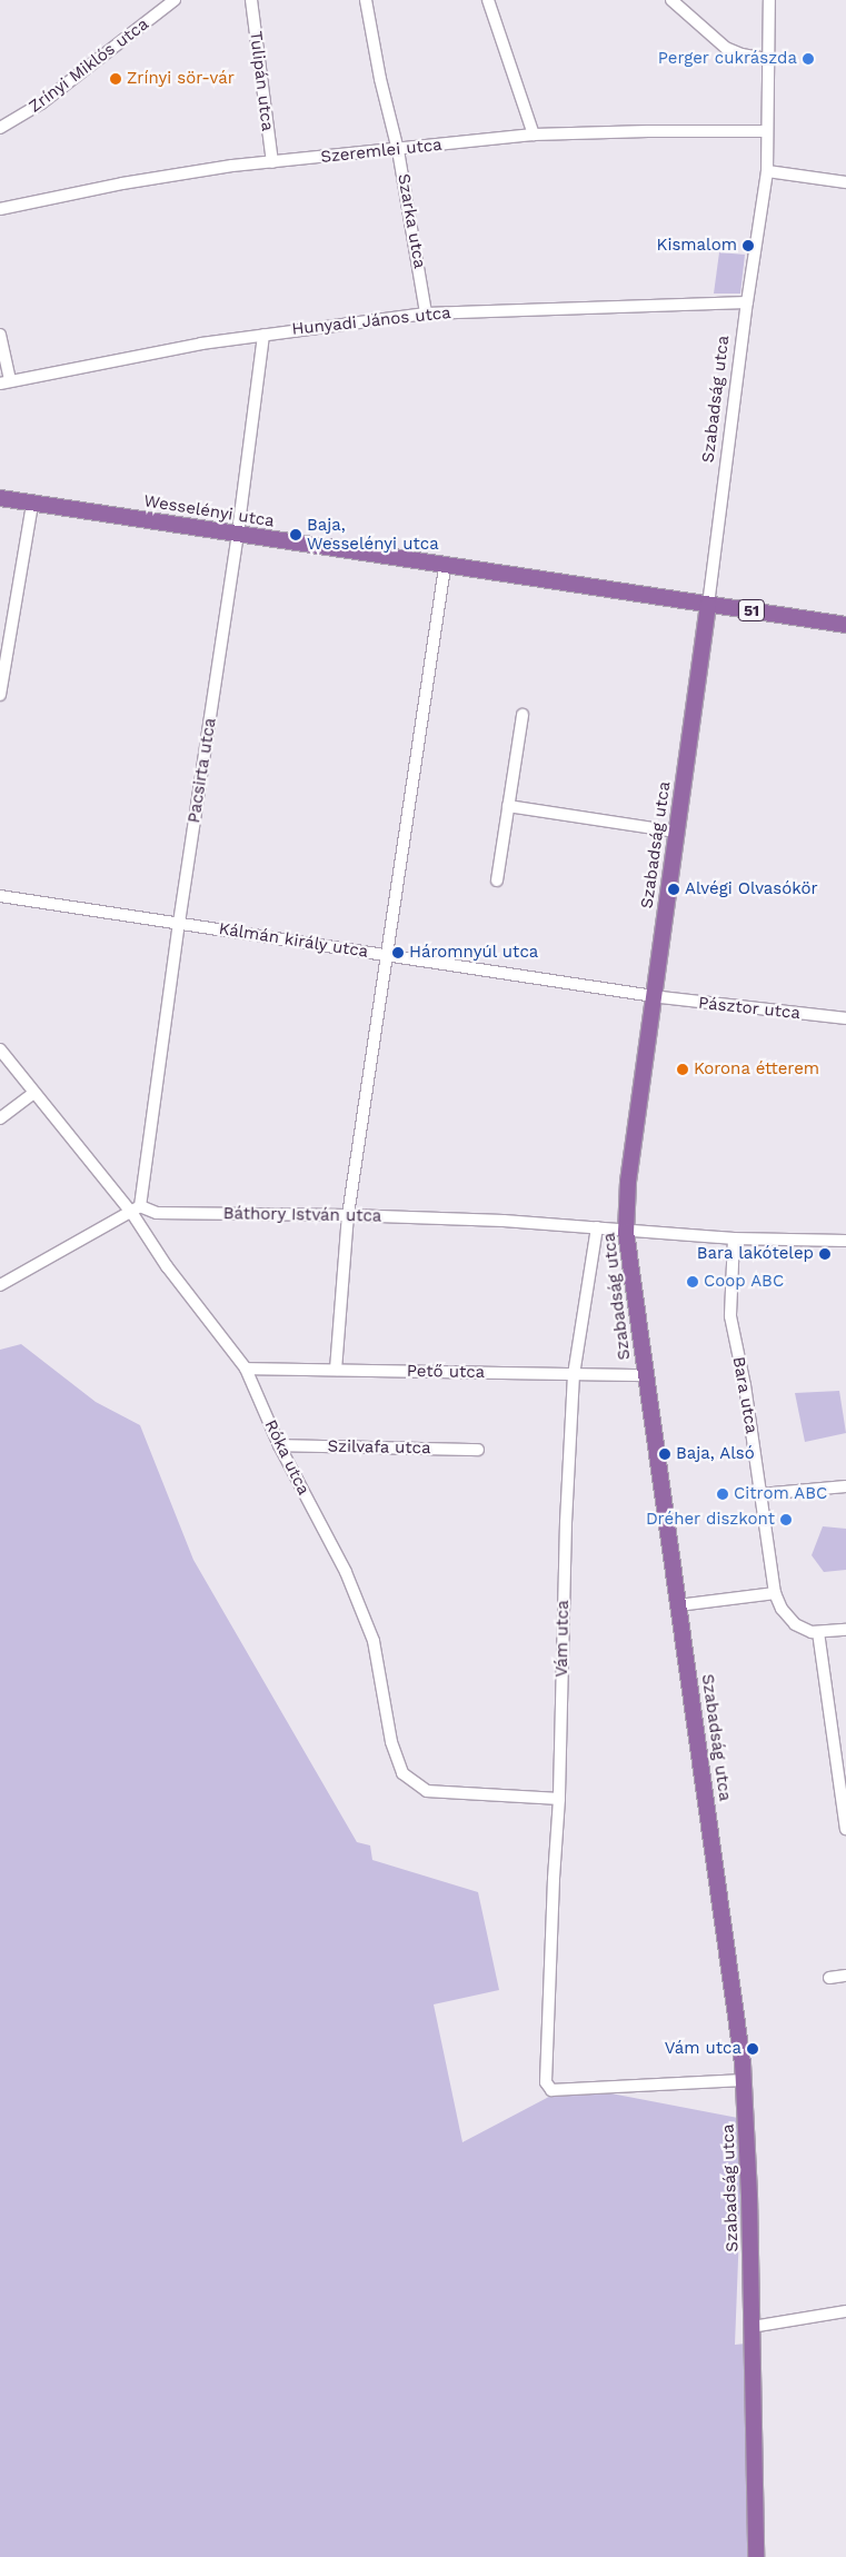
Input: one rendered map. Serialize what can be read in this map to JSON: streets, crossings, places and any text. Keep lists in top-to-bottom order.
{
  "streets": {
    "main road": ["Szabadság utca", "Wesselényi utca", "51"],
    "street": [
      "Zrínyi Miklós utca",
      "Tulipán utca",
      "Szeremlei utca",
      "Szarka utca",
      "Hunyadi János utca",
      "Pacsirta utca",
      "Kálmán király utca",
      "Pásztor utca",
      "Báthory István utca",
      "Pető utca",
      "Bara utca",
      "Szilvafa utca",
      "Róka utca",
      "Vám utca"
    ]
  },
  "crossings": [
    ["Tulipán utca", "Szeremlei utca"],
    ["Szeremlei utca", "Szarka utca"],
    ["Szeremlei utca", "Szabadság utca"],
    ["Szarka utca", "Hunyadi János utca"],
    ["Hunyadi János utca", "Szabadság utca"],
    ["Hunyadi János utca", "Pacsirta utca"],
    ["Szabadság utca", "Wesselényi utca"],
    ["Szabadság utca", "51"],
    ["Szabadság utca", "Kálmán király utca"],
    ["Szabadság utca", "Pásztor utca"],
    ["Szabadság utca", "Báthory István utca"],
    ["Szabadság utca", "Pető utca"],
    ["Szabadság utca", "Vám utca"],
    ["Wesselényi utca", "51"],
    ["Wesselényi utca", "Pacsirta utca"],
    ["Pacsirta utca", "Kálmán király utca"],
    ["Pacsirta utca", "Báthory István utca"],
    ["Pacsirta utca", "Róka utca"],
    ["Kálmán király utca", "Pásztor utca"],
    ["Báthory István utca", "Bara utca"],
    ["Báthory István utca", "Róka utca"],
    ["Báthory István utca", "Vám utca"],
    ["Pető utca", "Róka utca"],
    ["Pető utca", "Vám utca"],
    ["Szilvafa utca", "Róka utca"],
    ["Róka utca", "Vám utca"]
  ],
  "places": [
    "Perger cukrászda",
    "Zrínyi sör-vár",
    "Kismalom",
    "Baja, Wesselényi utca",
    "Alvégi Olvasókör",
    "Háromnyúl utca",
    "Korona étterem",
    "Bara lakótelep",
    "Coop ABC",
    "Baja, Alsó",
    "Citrom ABC",
    "Dréher diszkont",
    "Vám utca"
  ]
}
